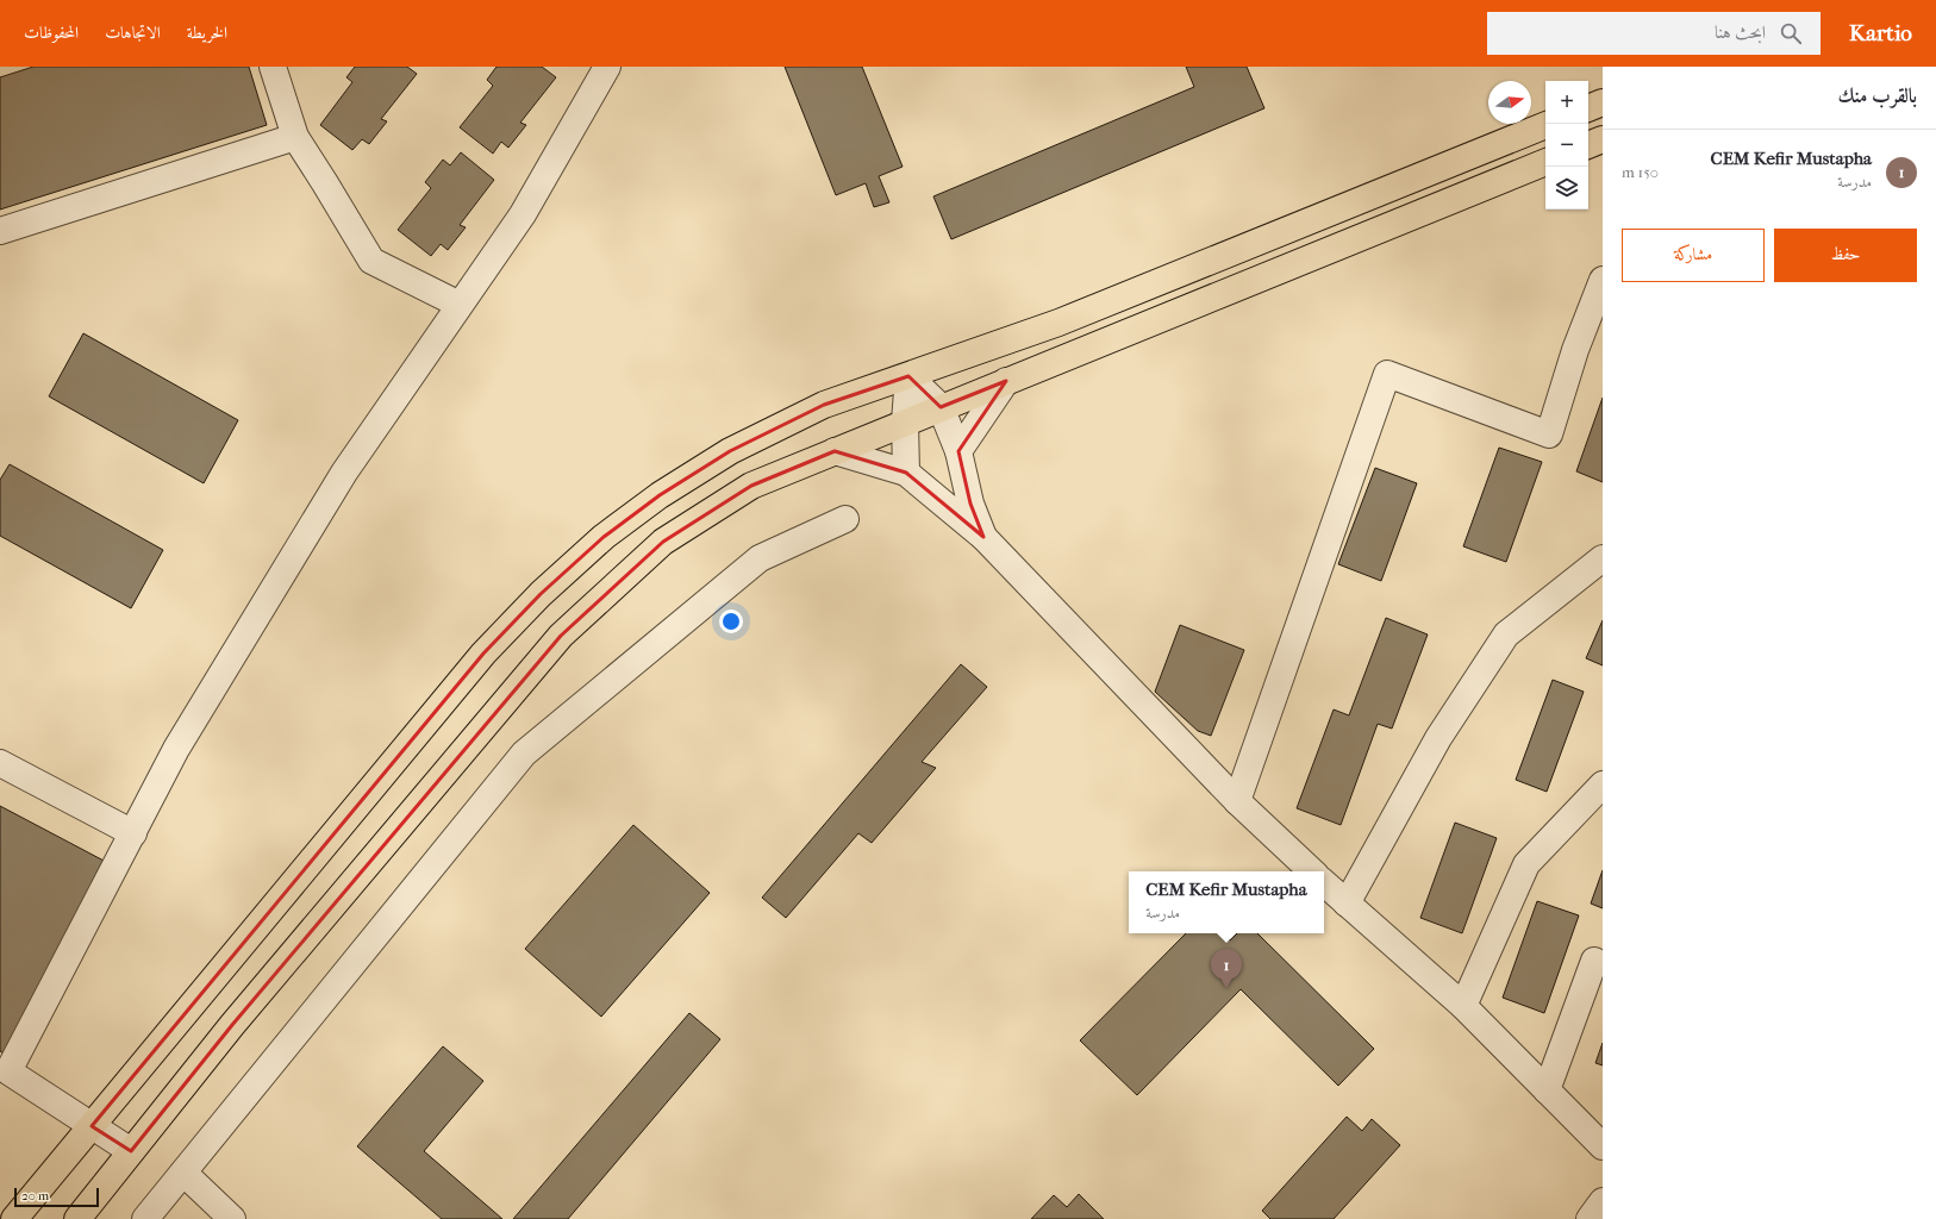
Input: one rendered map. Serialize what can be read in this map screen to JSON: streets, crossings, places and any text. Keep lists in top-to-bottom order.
{
  "scale_bar": "20 m",
  "north": "right",
  "page": {
    "header": "Kartio",
    "search": "ابحث هنا",
    "nav": ["الخريطة", "الاتجاهات", "المحفوظات"],
    "heading": "بالقرب منك",
    "map_buttons": ["+", "−"],
    "list": [
      {
        "mark": "1",
        "name": "CEM Kefir Mustapha",
        "note": "مدرسة",
        "value": "150 m"
      }
    ],
    "buttons": ["حفظ", "مشاركة"],
    "popup": ["CEM Kefir Mustapha", "مدرسة"],
    "pins": "1",
    "scale": "20 m"
  }
}
